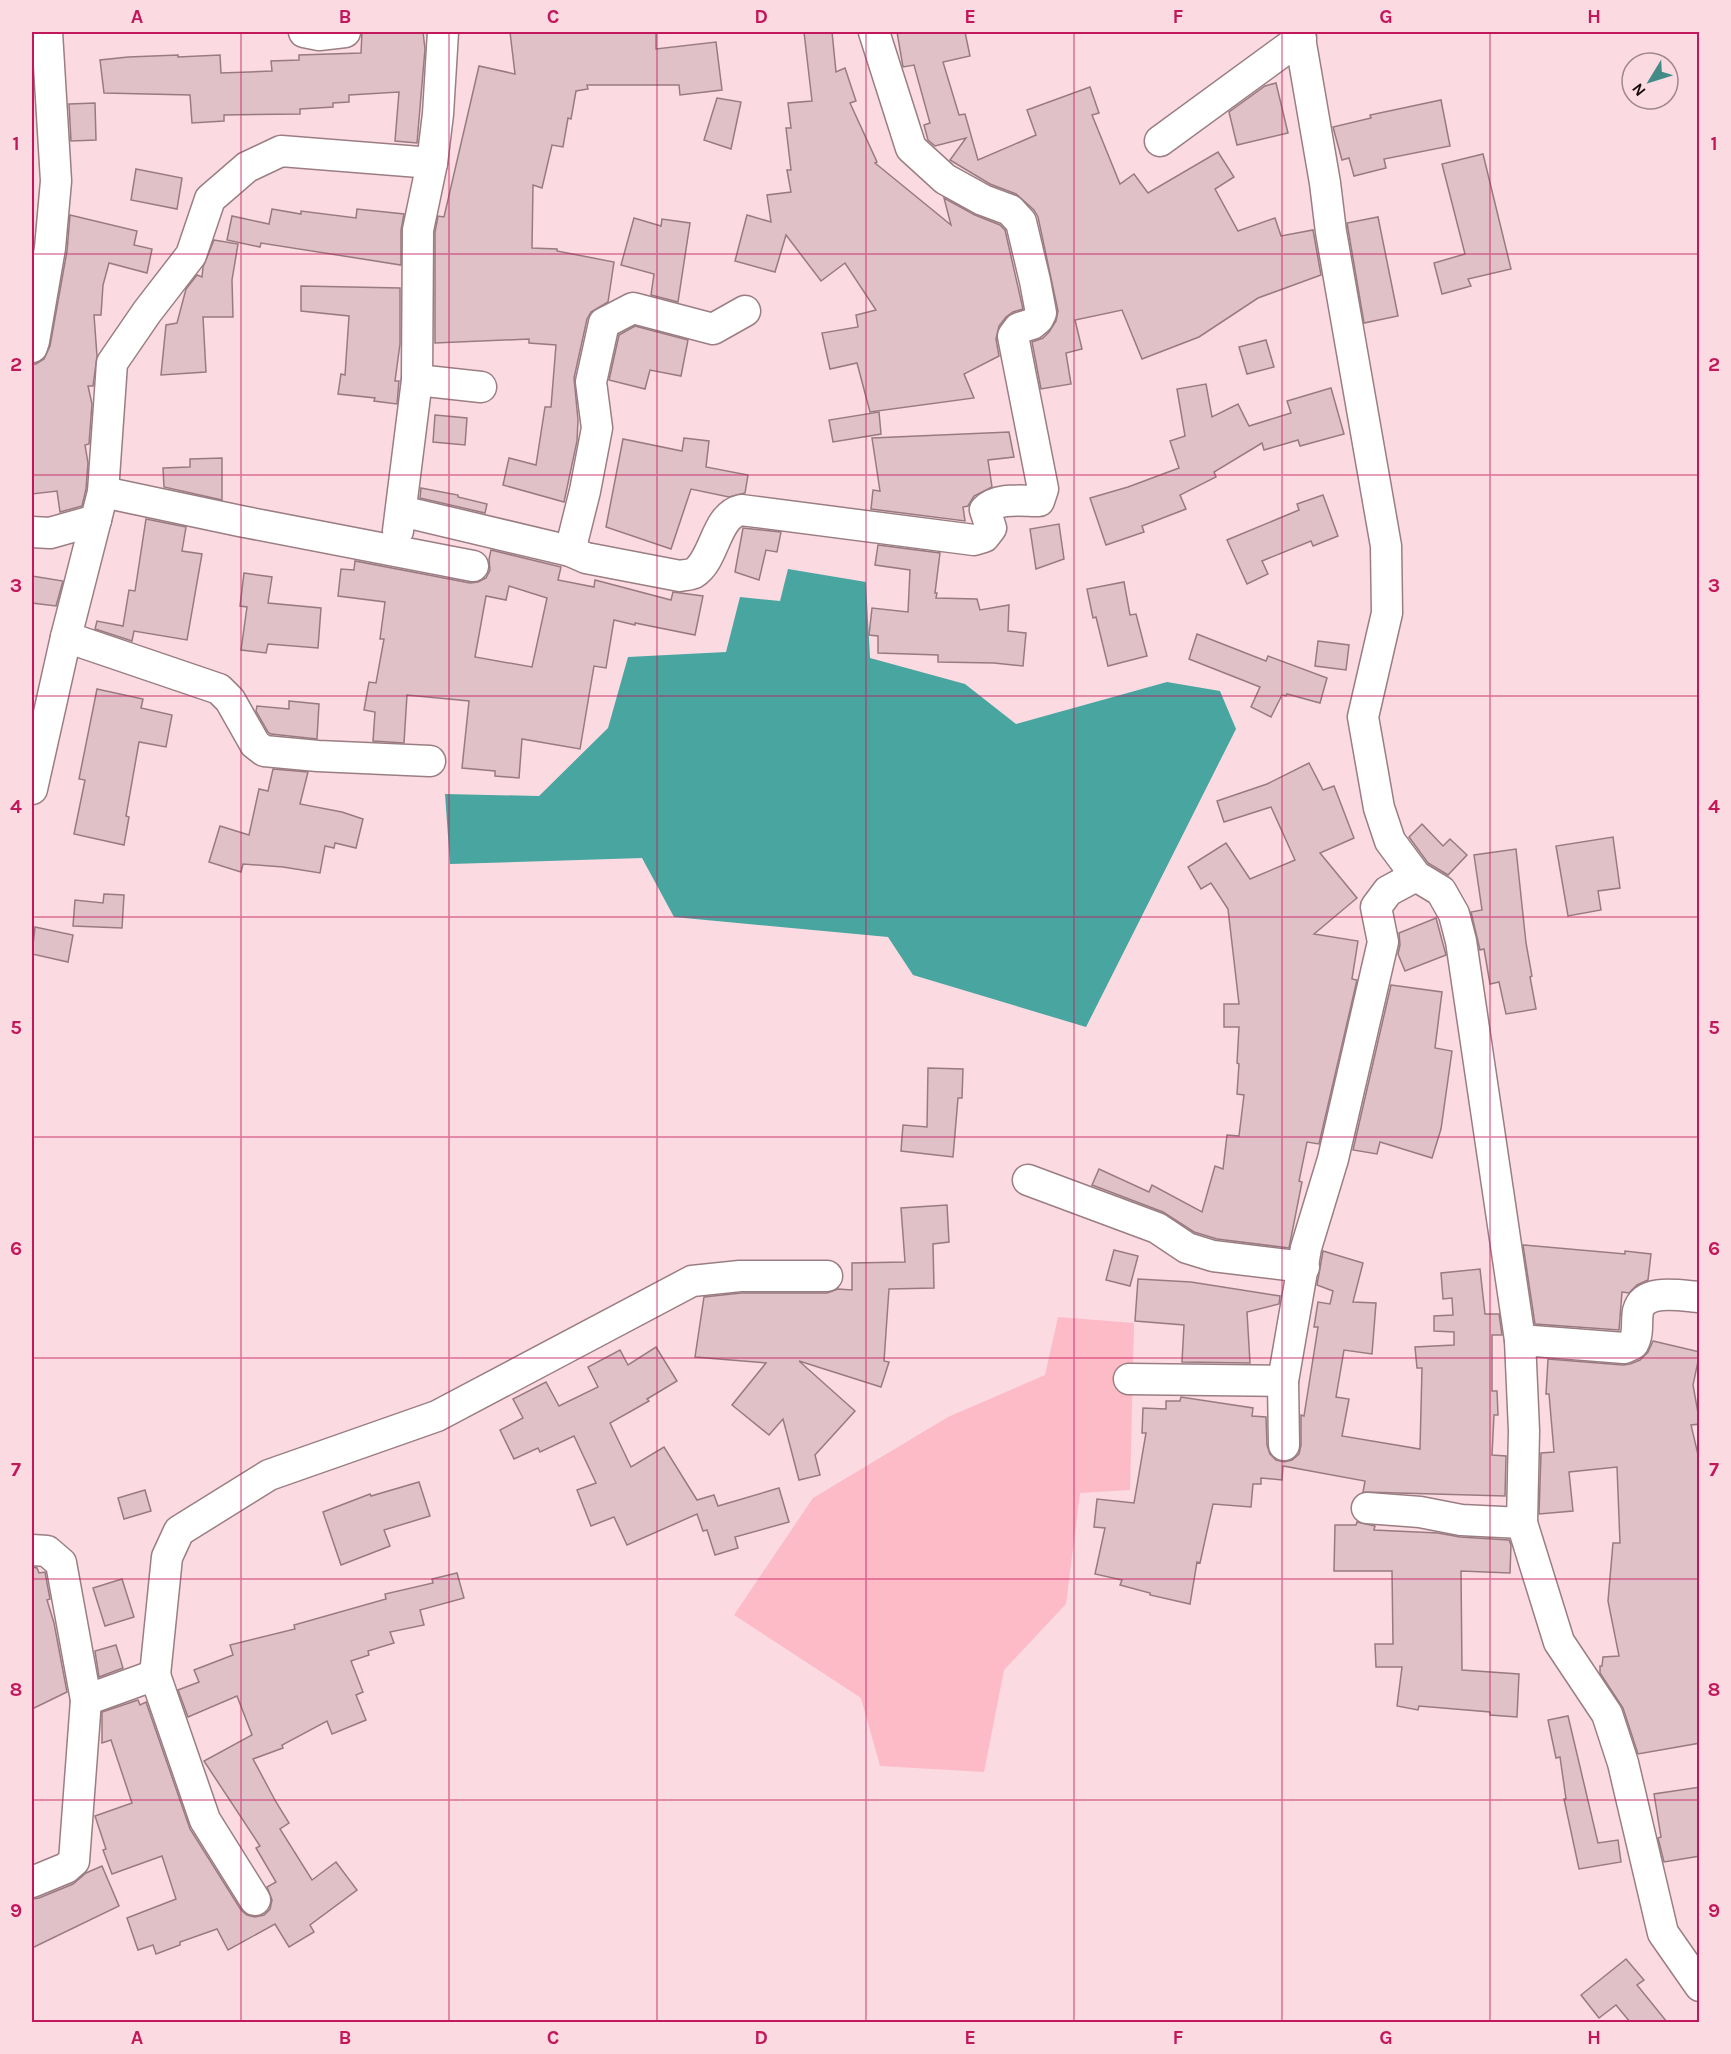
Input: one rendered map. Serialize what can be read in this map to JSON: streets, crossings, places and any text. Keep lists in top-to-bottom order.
{
  "north": "bottom left",
  "grid": {
    "columns": [
      "A",
      "B",
      "C",
      "D",
      "E",
      "F",
      "G",
      "H"
    ],
    "rows": [
      "1",
      "2",
      "3",
      "4",
      "5",
      "6",
      "7",
      "8",
      "9"
    ]
  }
}
